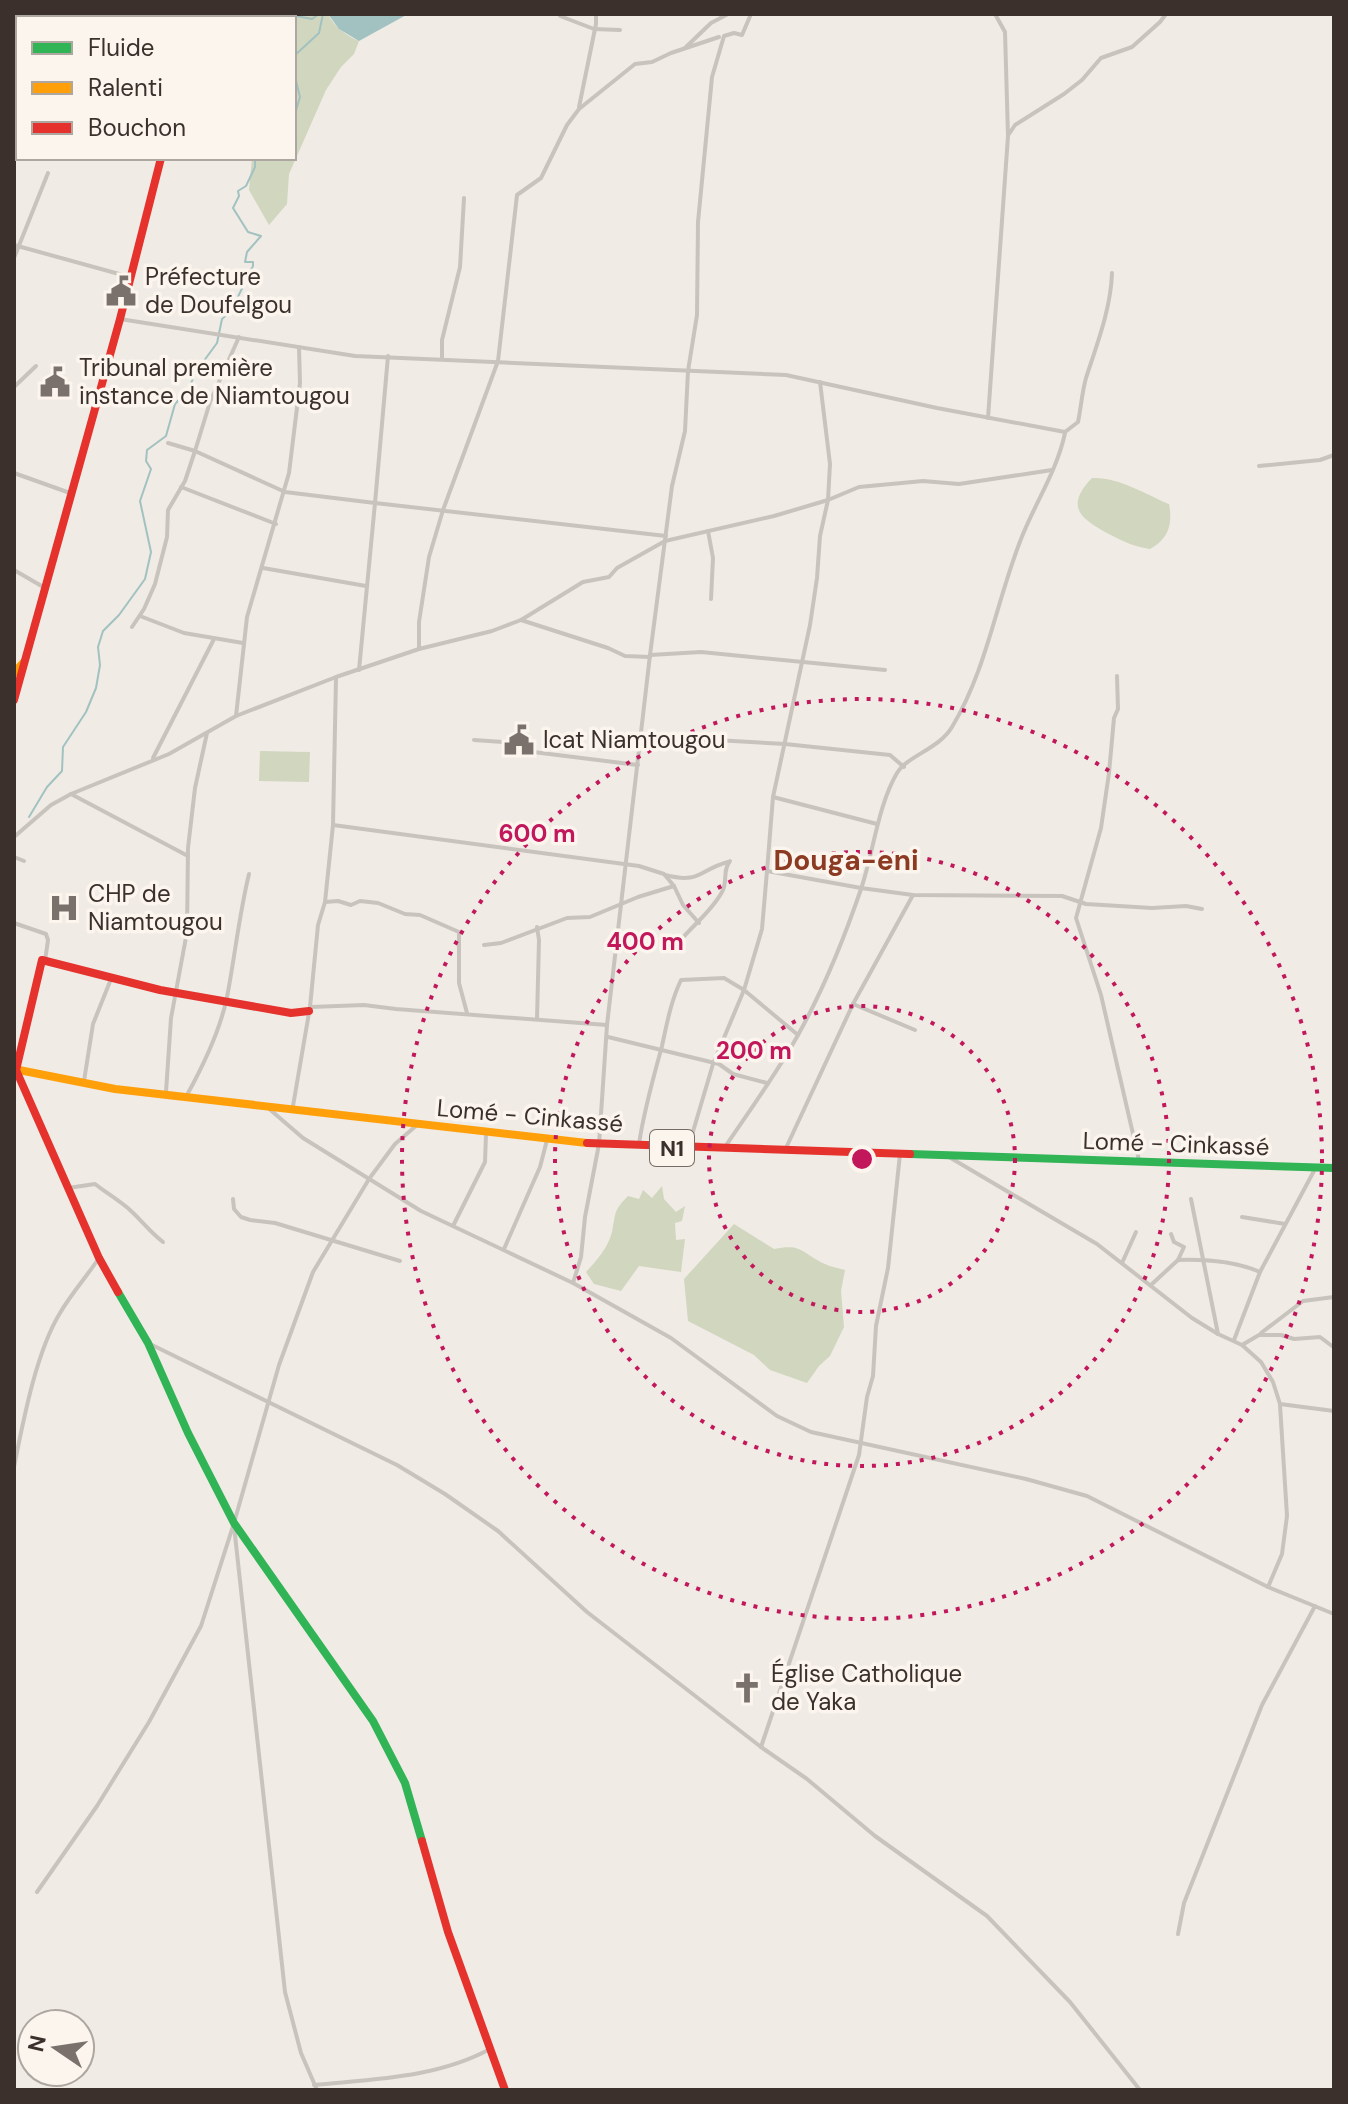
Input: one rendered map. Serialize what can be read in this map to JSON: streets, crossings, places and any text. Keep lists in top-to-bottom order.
{
  "streets": {
    "main road": ["Lomé - Cinkassé", "N1"]
  },
  "districts": ["Douga-eni"],
  "places": {
    "public building": ["Préfecture de Doufelgou", "Tribunal première instance de Niamtougou", "Icat Niamtougou"],
    "hospital": ["CHP de Niamtougou"],
    "church": ["Église Catholique de Yaka"]
  },
  "legend": ["Fluide", "Ralenti", "Bouchon"],
  "north": "left",
  "rings": ["600 m", "400 m", "200 m"]
}
